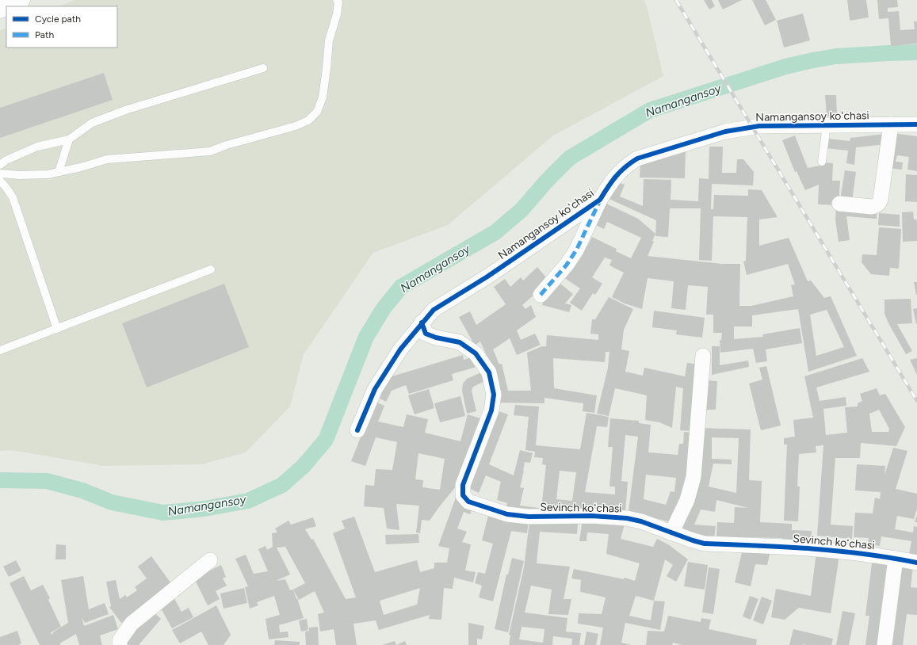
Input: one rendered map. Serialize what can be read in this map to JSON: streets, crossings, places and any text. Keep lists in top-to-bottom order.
{
  "streets": {
    "street": ["Namangansoy koʻchasi", "Sevinch koʻchasi"]
  },
  "crossings": [
    ["Namangansoy koʻchasi", "Sevinch koʻchasi"]
  ],
  "water": ["Namangansoy"],
  "legend": ["Cycle path", "Path"]
}
